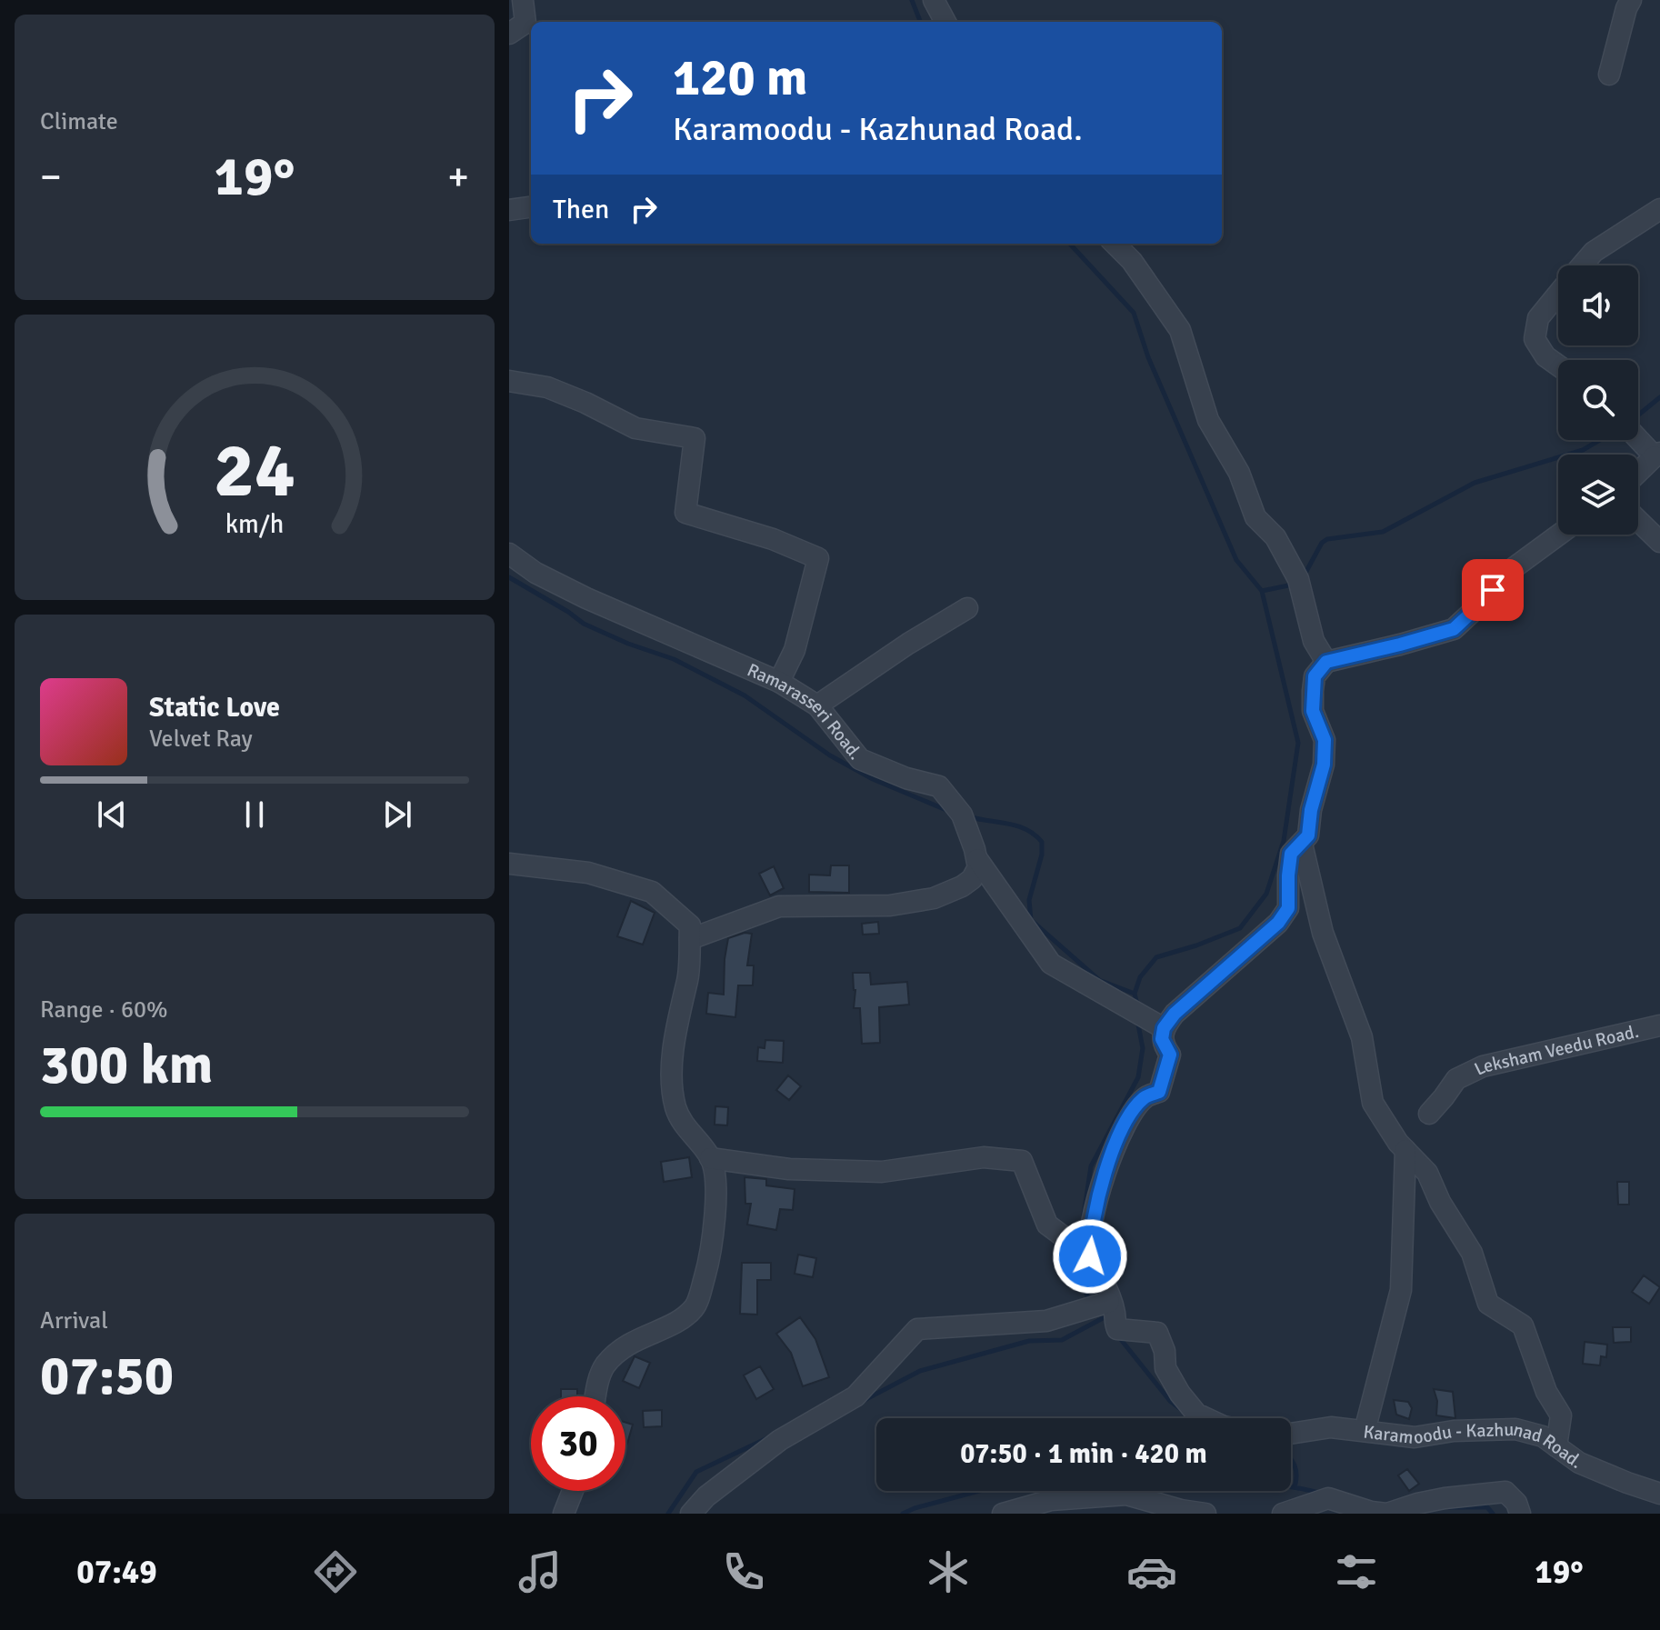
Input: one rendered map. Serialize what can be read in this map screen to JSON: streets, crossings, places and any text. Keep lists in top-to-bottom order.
{
  "streets": {
    "street": ["Ramarasseri Road.", "Leksham Veedu Road.", "Karamoodu - Kazhunad Road."]
  },
  "page": {
    "tile": [
      "Climate",
      ["Range · 60%", "300 km"],
      ["Arrival", "07:50"]
    ],
    "turn": ["120 m", "Karamoodu - Kazhunad Road."],
    "heat": ["−", "19°", "+"],
    "then": "Then",
    "song": ["Static Love", "Velvet Ray"],
    "limit": "30",
    "trip": "07:50 · 1 min · 420 m",
    "tabs": ["07:49", "19°"],
    "gauge": ["24", "km/h"]
  }
}
